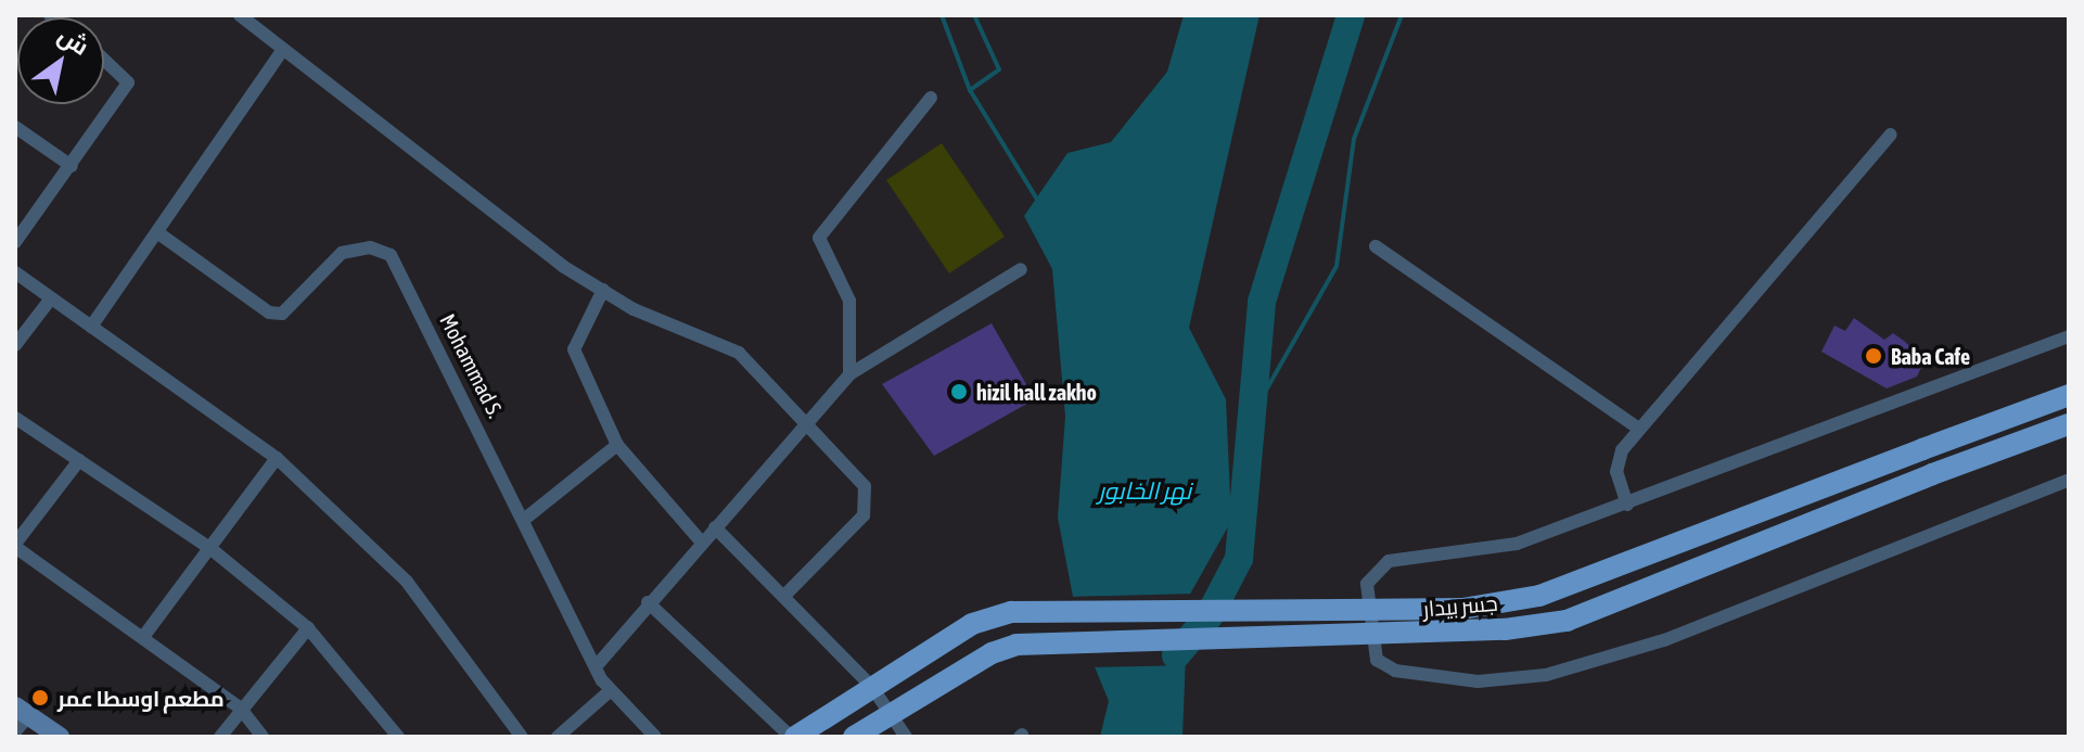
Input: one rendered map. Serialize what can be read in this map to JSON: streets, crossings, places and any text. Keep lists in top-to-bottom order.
{
  "streets": {
    "main road": ["جسر بيدار"],
    "street": ["Mohammad S."]
  },
  "water": ["نهر الخابور"],
  "places": ["Baba Cafe", "hizil hall zakho", "مطعم اوسطا عمر"],
  "north": "top right"
}
